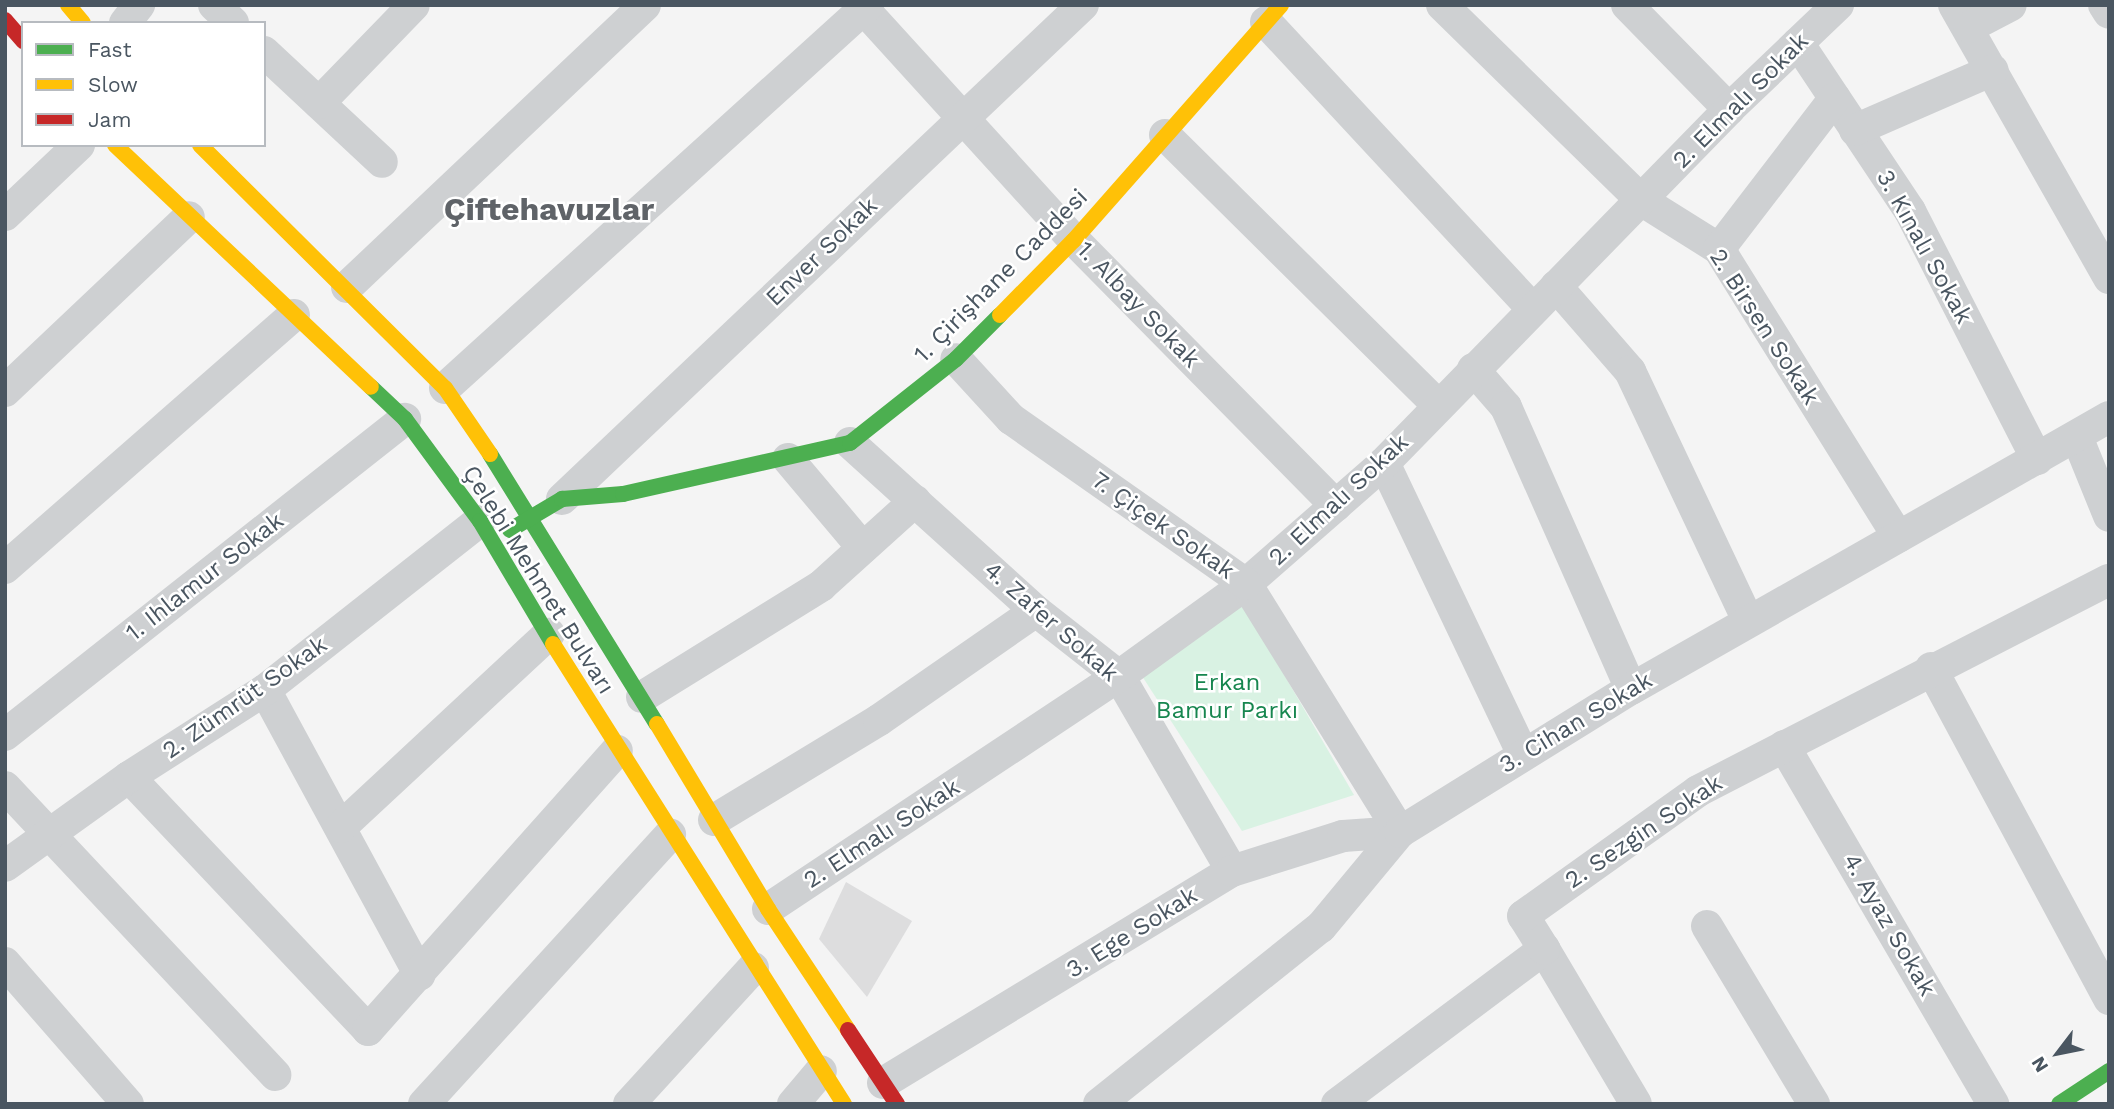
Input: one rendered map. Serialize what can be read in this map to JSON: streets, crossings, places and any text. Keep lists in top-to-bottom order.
{
  "streets": {
    "main road": ["1. Çirişhane Caddesi", "Çelebi Mehmet Bulvarı"],
    "street": [
      "2. Elmalı Sokak",
      "3. Kınalı Sokak",
      "Enver Sokak",
      "1. Albay Sokak",
      "2. Birsen Sokak",
      "7. Çiçek Sokak",
      "1. Ihlamur Sokak",
      "4. Zafer Sokak",
      "2. Zümrüt Sokak",
      "3. Cihan Sokak",
      "2. Sezgin Sokak",
      "4. Ayaz Sokak",
      "3. Ege Sokak"
    ]
  },
  "crossings": [
    ["2. Elmalı Sokak", "3. Kınalı Sokak"],
    ["2. Elmalı Sokak", "1. Albay Sokak"],
    ["2. Elmalı Sokak", "2. Birsen Sokak"],
    ["2. Elmalı Sokak", "7. Çiçek Sokak"],
    ["2. Elmalı Sokak", "Çelebi Mehmet Bulvarı"],
    ["2. Elmalı Sokak", "4. Zafer Sokak"],
    ["3. Kınalı Sokak", "3. Cihan Sokak"],
    ["Enver Sokak", "1. Çirişhane Caddesi"],
    ["Enver Sokak", "1. Albay Sokak"],
    ["1. Çirişhane Caddesi", "1. Albay Sokak"],
    ["1. Çirişhane Caddesi", "7. Çiçek Sokak"],
    ["1. Çirişhane Caddesi", "Çelebi Mehmet Bulvarı"],
    ["1. Çirişhane Caddesi", "4. Zafer Sokak"],
    ["1. Çirişhane Caddesi", "2. Zümrüt Sokak"],
    ["2. Birsen Sokak", "3. Cihan Sokak"],
    ["7. Çiçek Sokak", "3. Cihan Sokak"],
    ["7. Çiçek Sokak", "3. Ege Sokak"],
    ["1. Ihlamur Sokak", "Çelebi Mehmet Bulvarı"],
    ["Çelebi Mehmet Bulvarı", "2. Zümrüt Sokak"],
    ["Çelebi Mehmet Bulvarı", "3. Ege Sokak"],
    ["4. Zafer Sokak", "3. Ege Sokak"],
    ["3. Cihan Sokak", "3. Ege Sokak"],
    ["2. Sezgin Sokak", "4. Ayaz Sokak"]
  ],
  "districts": ["Çiftehavuzlar"],
  "parks": ["Erkan Bamur Parkı"],
  "legend": ["Fast", "Slow", "Jam"],
  "north": "bottom left"
}
